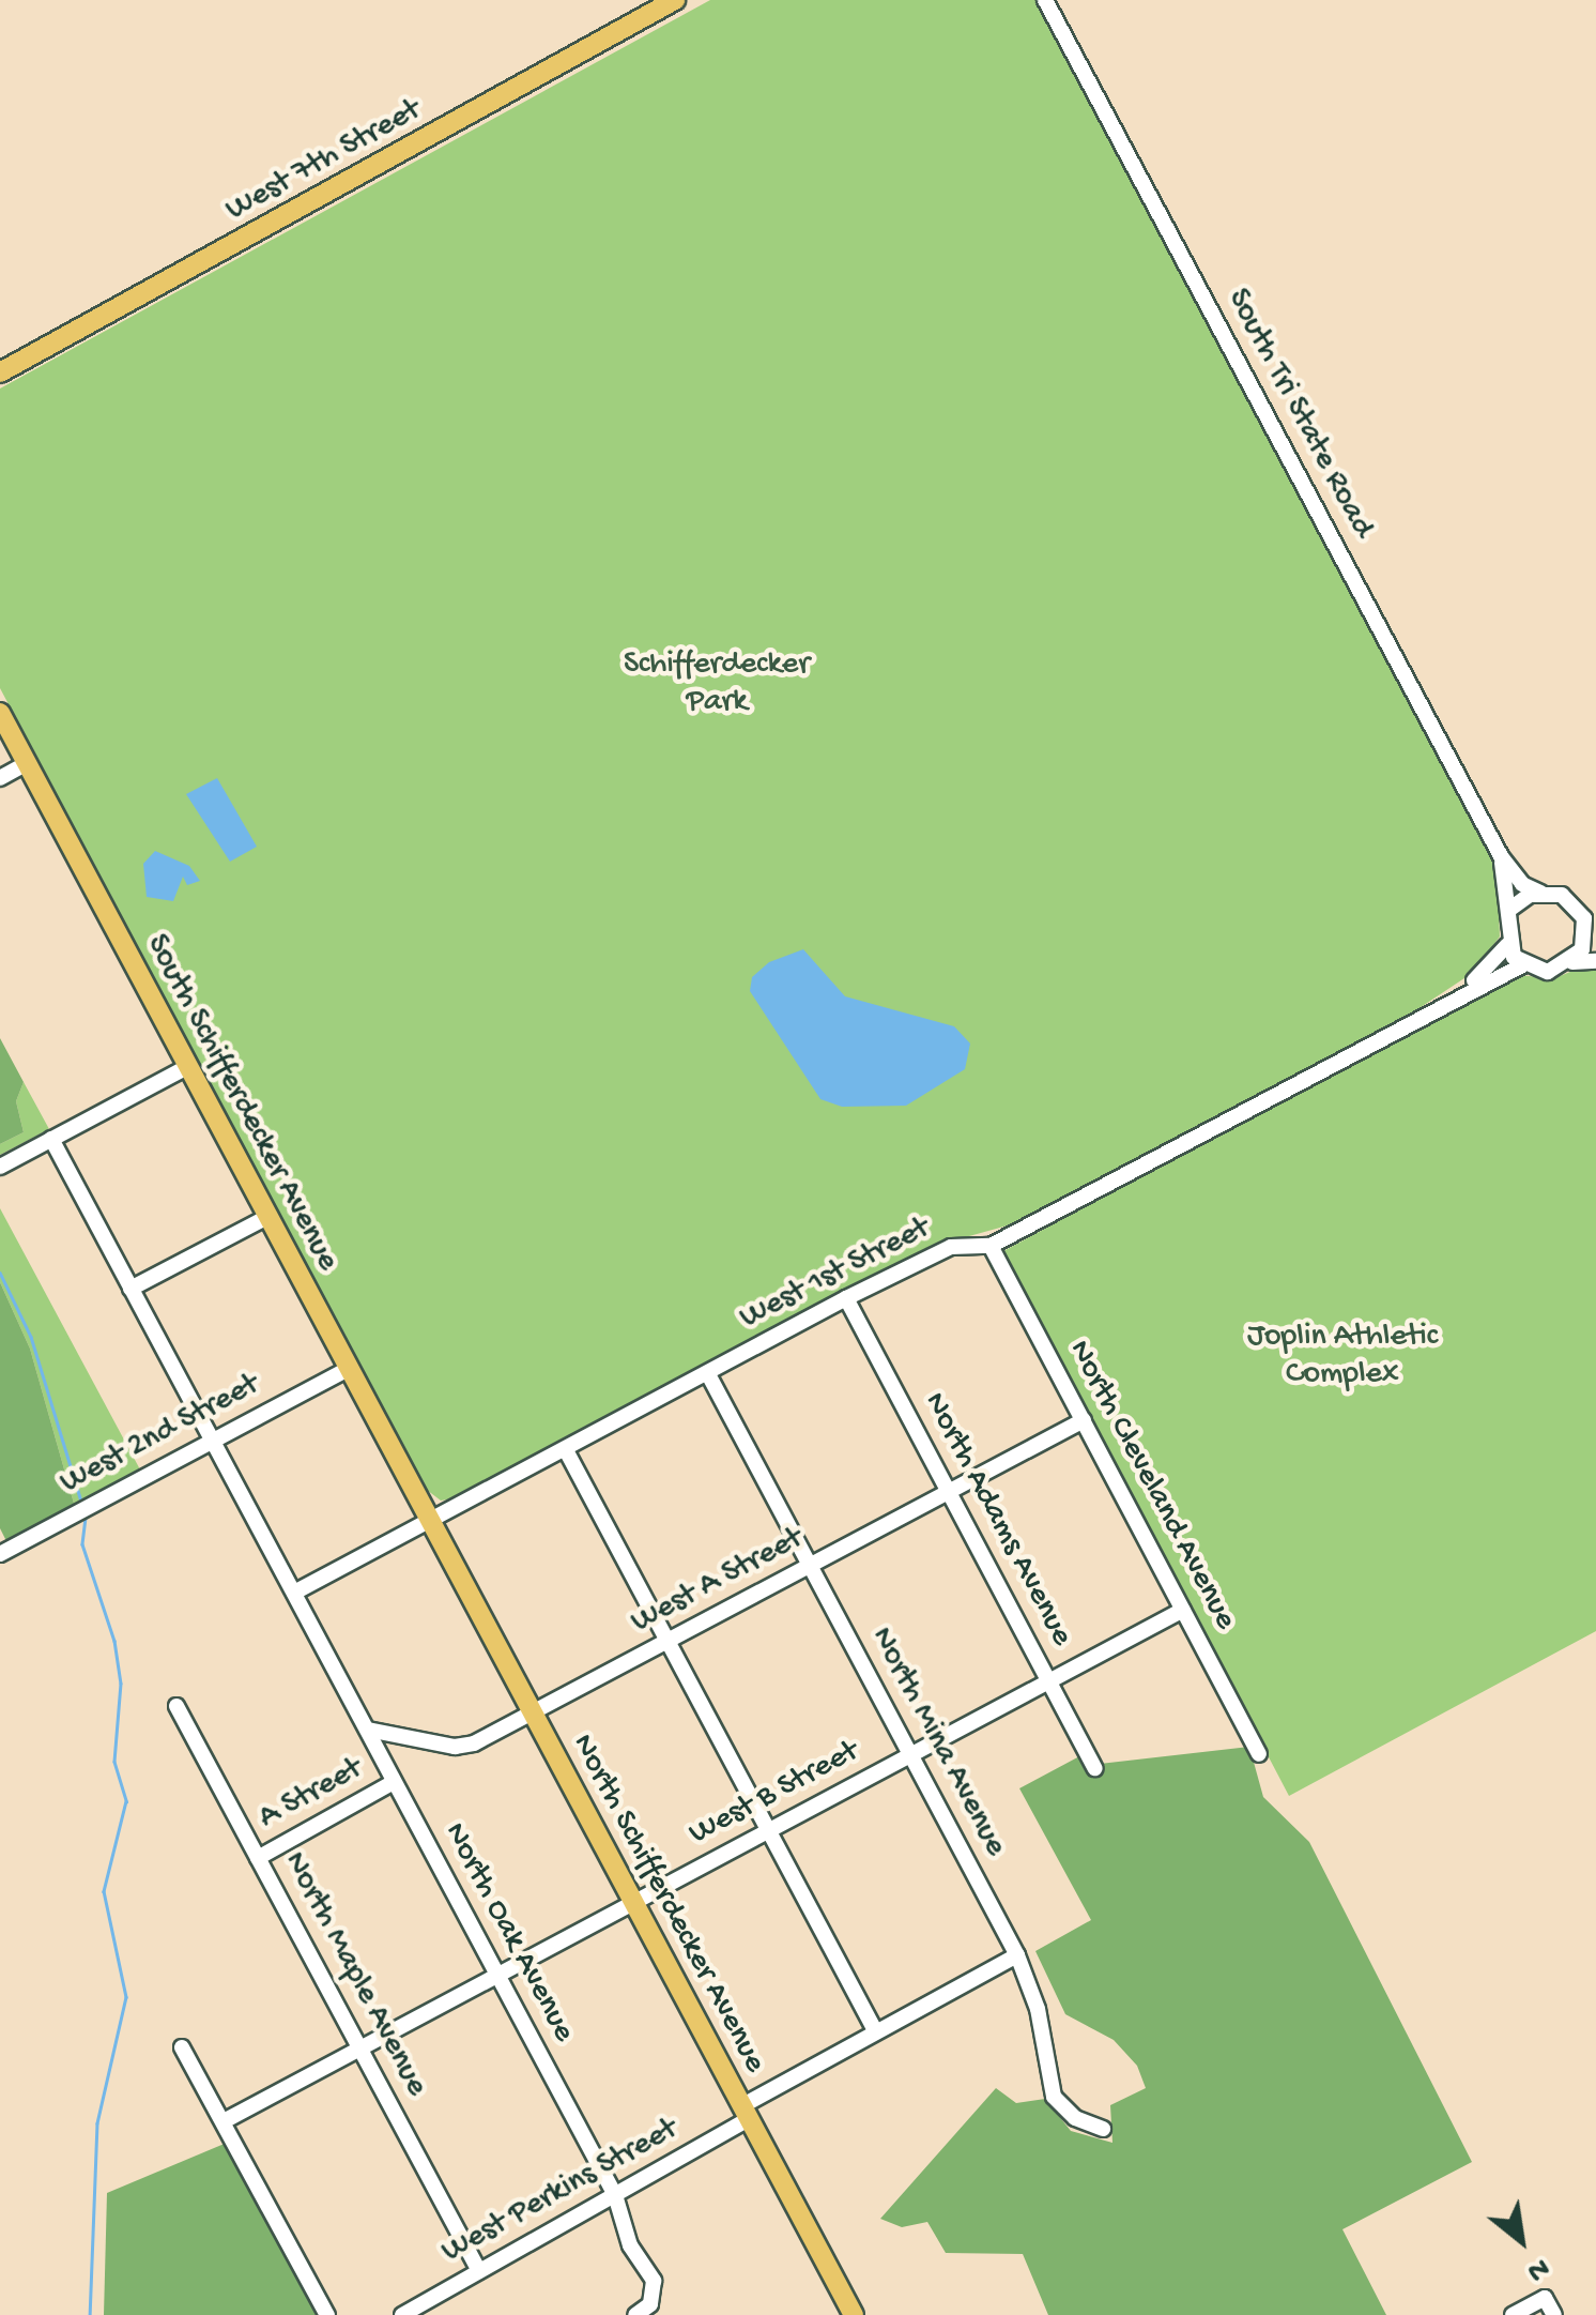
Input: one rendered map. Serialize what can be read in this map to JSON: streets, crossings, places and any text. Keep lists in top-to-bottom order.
{
  "streets": {
    "main road": ["West 7th Street", "South Schifferdecker Avenue", "North Schifferdecker Avenue"],
    "street": [
      "South Tri State Road",
      "West 1st Street",
      "West 2nd Street",
      "North Cleveland Avenue",
      "North Adams Avenue",
      "West A Street",
      "North Mina Avenue",
      "West B Street",
      "A Street",
      "North Oak Avenue",
      "North Maple Avenue",
      "West Perkins Street"
    ]
  },
  "crossings": [
    ["South Tri State Road", "West 1st Street"],
    ["South Schifferdecker Avenue", "West 1st Street"],
    ["South Schifferdecker Avenue", "West 2nd Street"],
    ["South Schifferdecker Avenue", "North Schifferdecker Avenue"],
    ["West 1st Street", "North Cleveland Avenue"],
    ["West 1st Street", "North Adams Avenue"],
    ["West 1st Street", "North Mina Avenue"],
    ["West 1st Street", "North Schifferdecker Avenue"],
    ["West 1st Street", "North Oak Avenue"],
    ["West 2nd Street", "North Oak Avenue"],
    ["North Cleveland Avenue", "West A Street"],
    ["North Cleveland Avenue", "West B Street"],
    ["North Adams Avenue", "West A Street"],
    ["North Adams Avenue", "West B Street"],
    ["West A Street", "North Mina Avenue"],
    ["West A Street", "North Schifferdecker Avenue"],
    ["West A Street", "North Oak Avenue"],
    ["North Mina Avenue", "West B Street"],
    ["North Mina Avenue", "West Perkins Street"],
    ["West B Street", "North Schifferdecker Avenue"],
    ["West B Street", "North Oak Avenue"],
    ["West B Street", "North Maple Avenue"],
    ["A Street", "North Oak Avenue"],
    ["A Street", "North Maple Avenue"],
    ["North Schifferdecker Avenue", "West Perkins Street"],
    ["North Oak Avenue", "West Perkins Street"],
    ["North Maple Avenue", "West Perkins Street"]
  ],
  "parks": ["Schifferdecker Park", "Joplin Athletic Complex"],
  "north": "bottom right"
}
